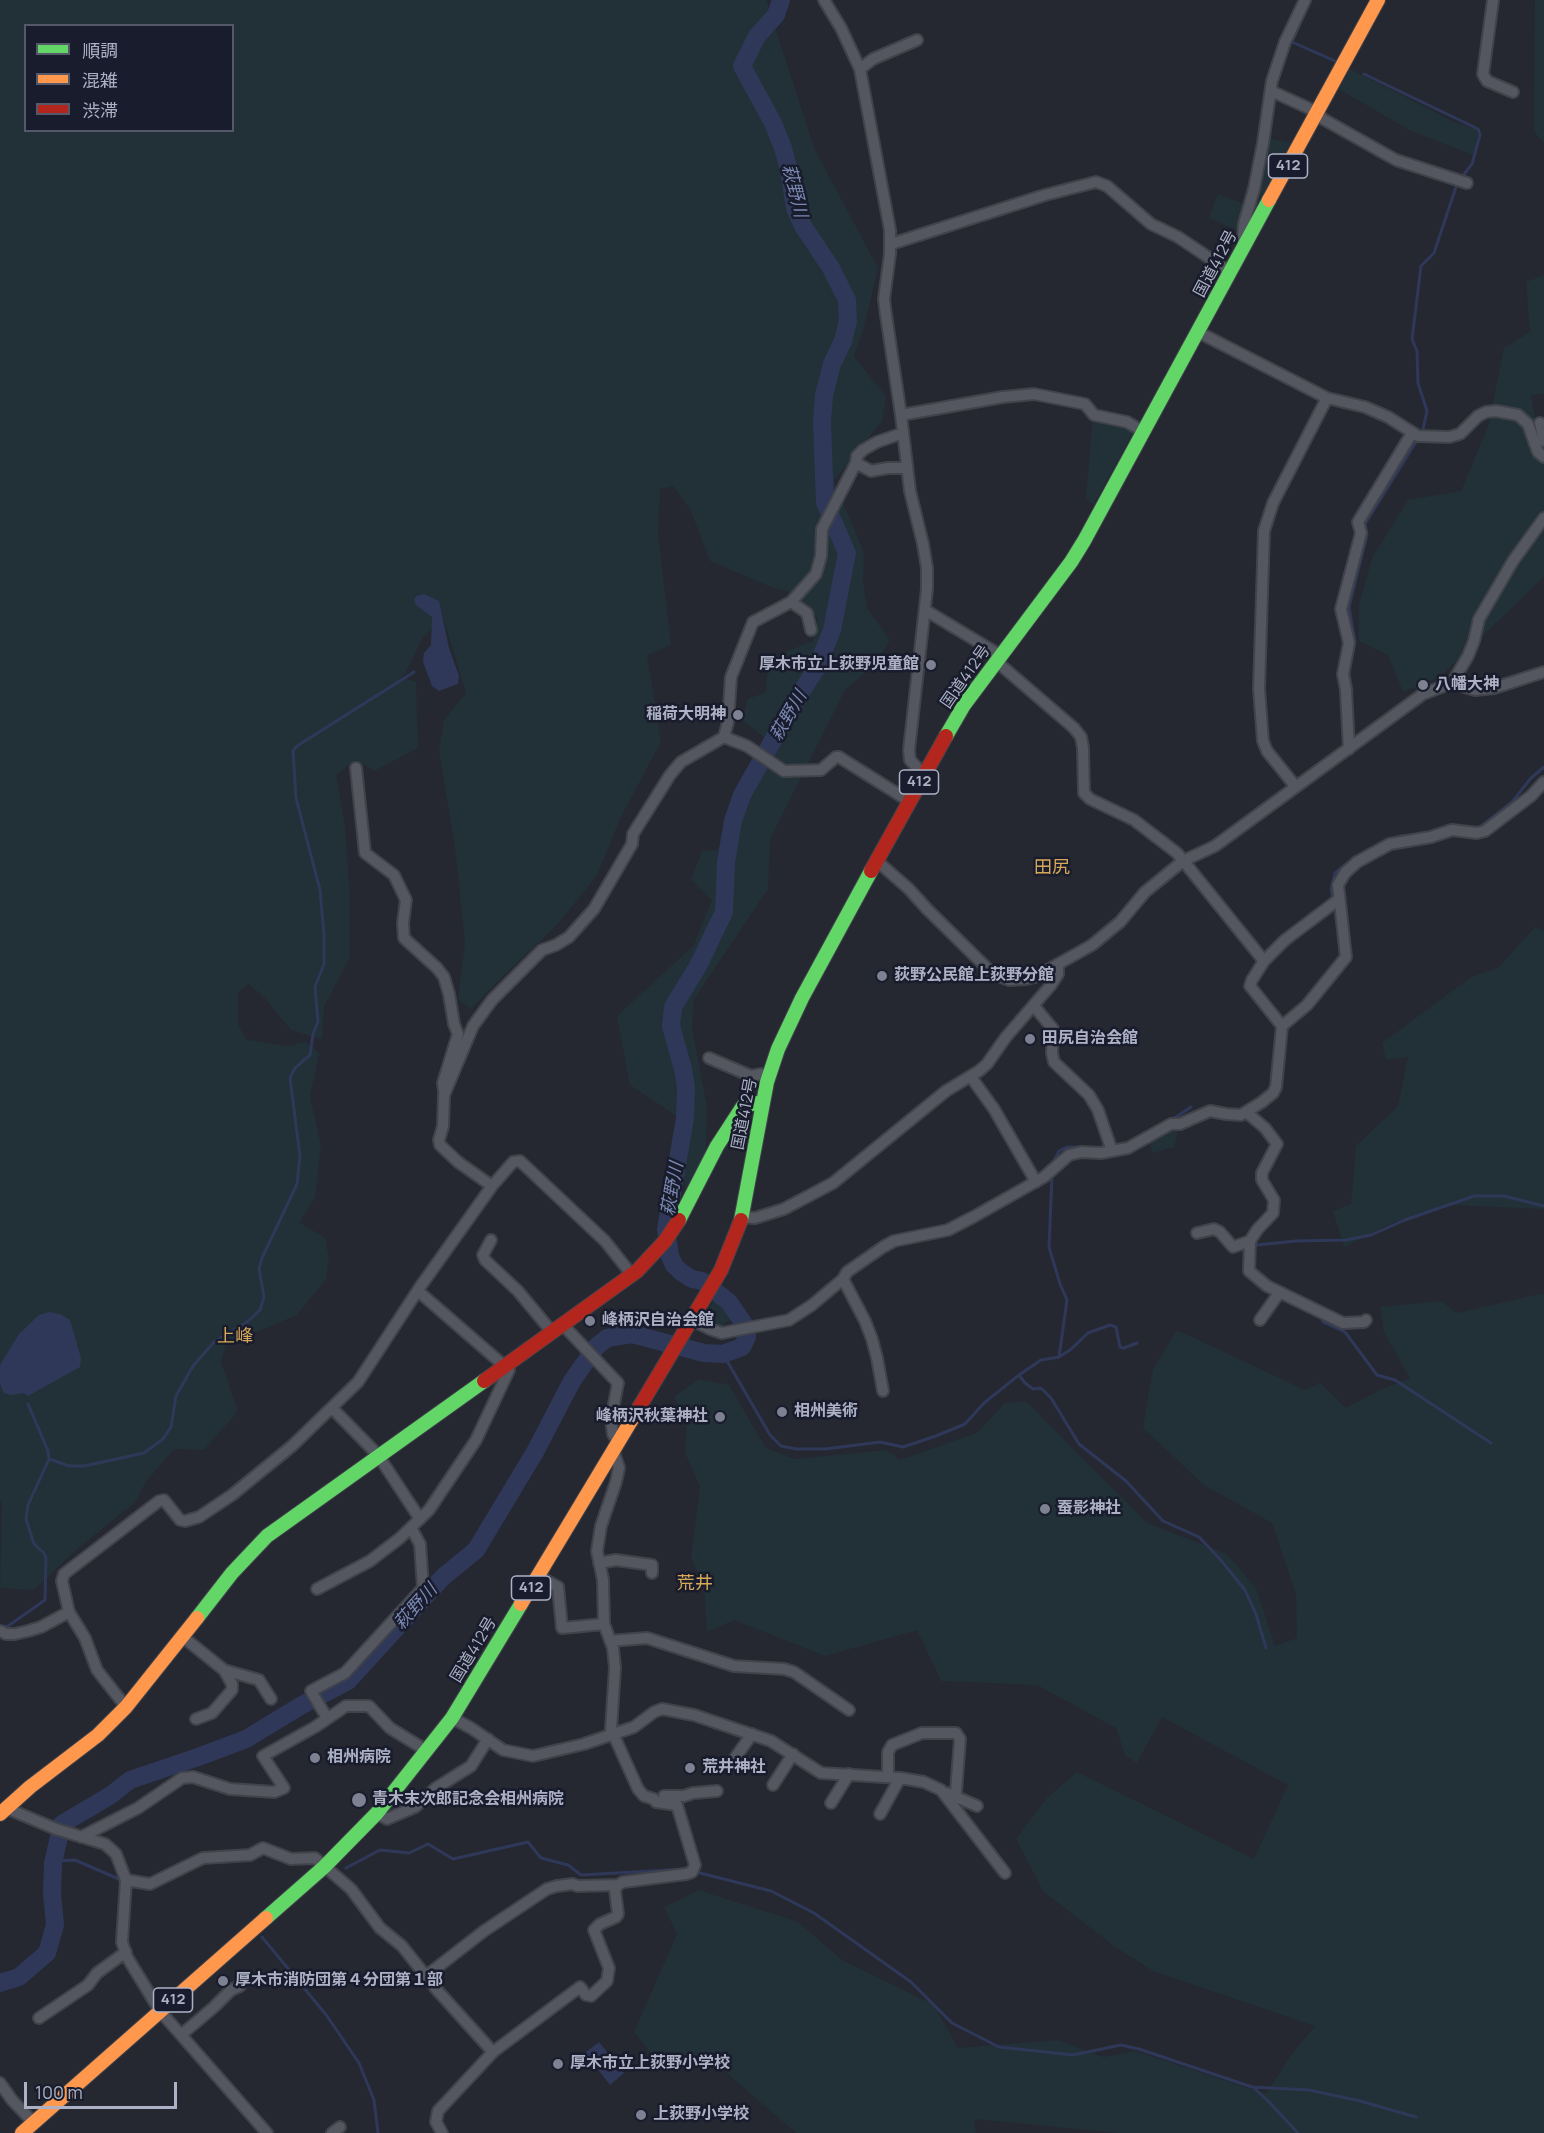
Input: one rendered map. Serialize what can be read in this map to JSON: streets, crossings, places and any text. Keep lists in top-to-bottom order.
{
  "streets": {
    "main road": ["412", "国道412号"]
  },
  "districts": ["田尻", "上峰", "荒井"],
  "water": ["萩野川"],
  "places": [
    "厚木市立上荻野児童館",
    "八幡大神",
    "稲荷大明神",
    "荻野公民館上荻野分館",
    "田尻自治会館",
    "峰柄沢自治会館",
    "相州美術",
    "峰柄沢秋葉神社",
    "蚕影神社",
    "相州病院",
    "荒井神社",
    "青木末次郎記念会相州病院",
    "厚木市消防団第４分団第１部",
    "厚木市立上荻野小学校",
    "上荻野小学校"
  ],
  "legend": ["順調", "混雑", "渋滞"],
  "scale_bar": "100 m"
}
